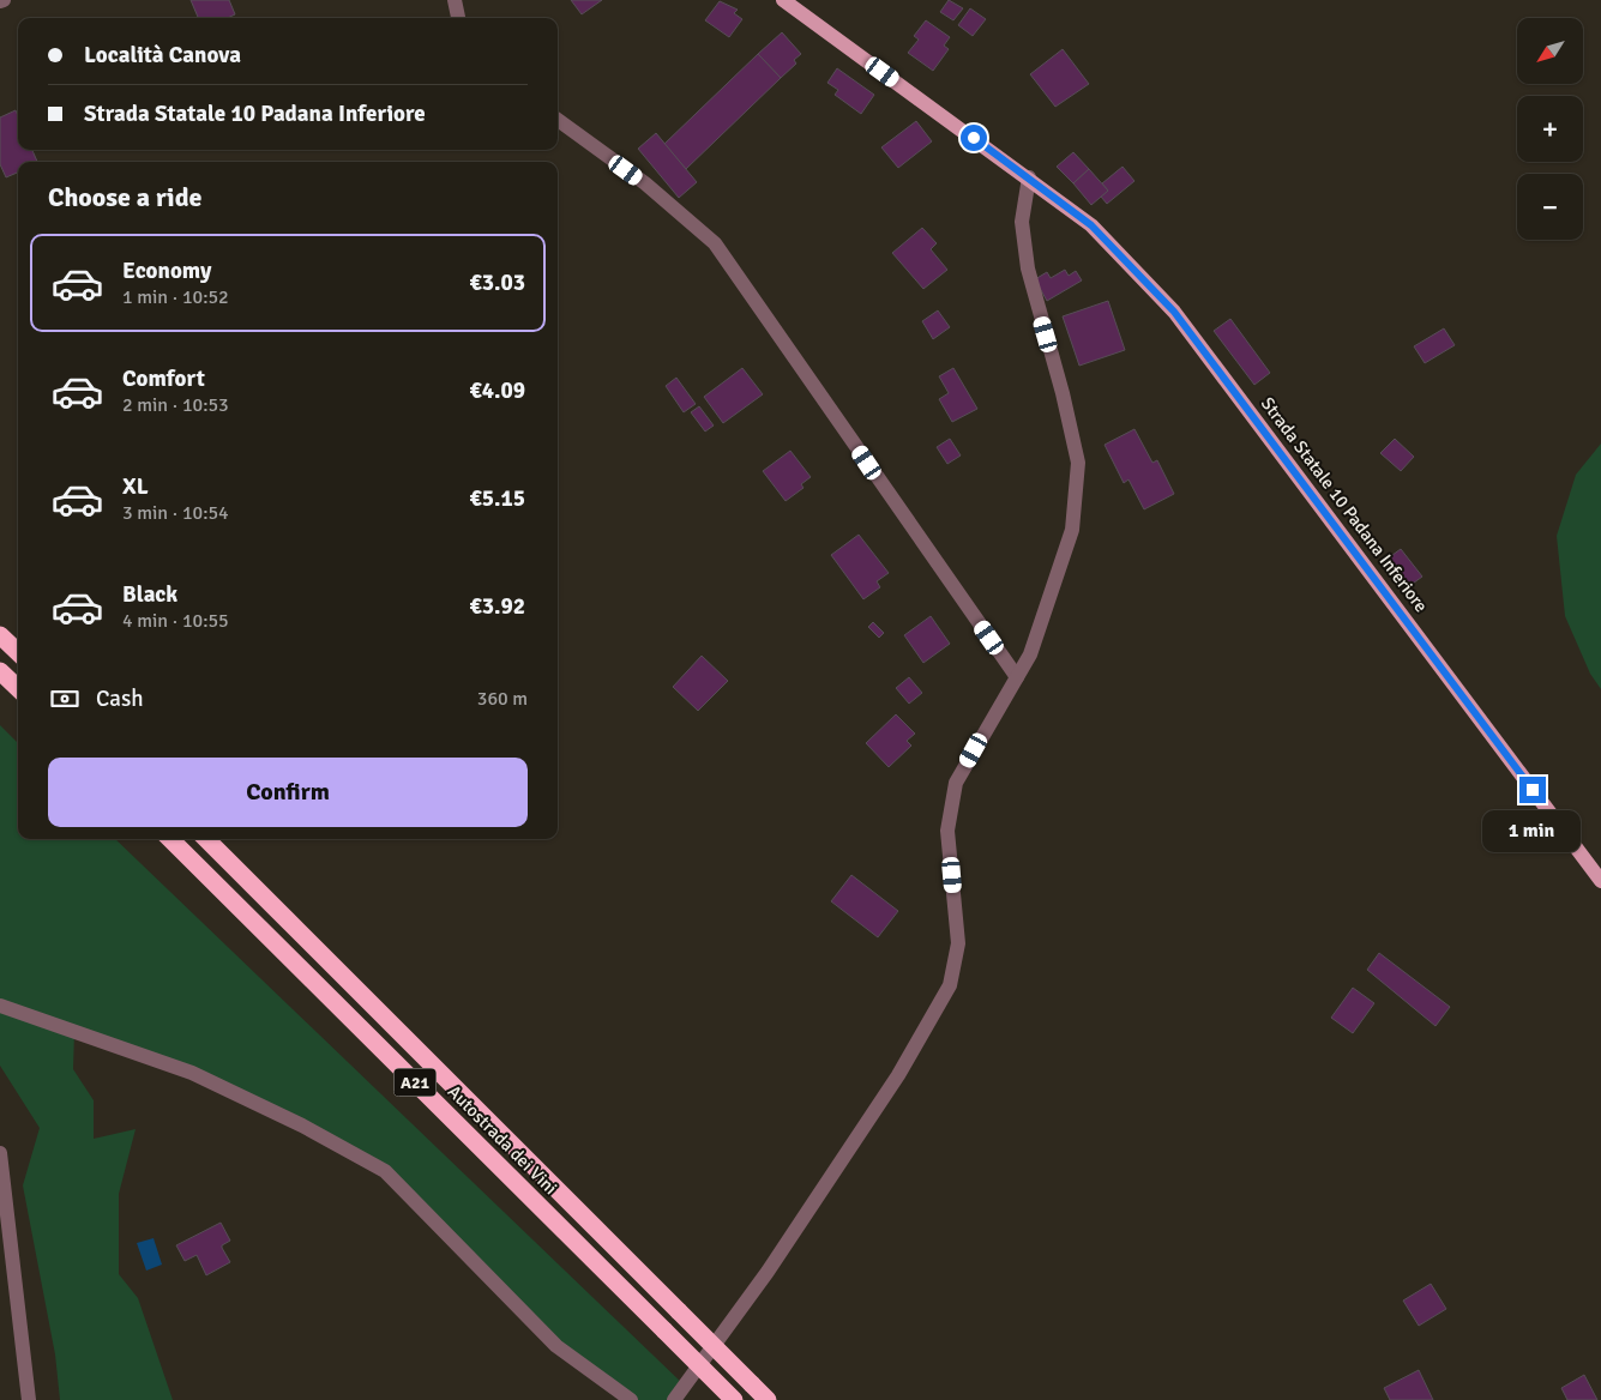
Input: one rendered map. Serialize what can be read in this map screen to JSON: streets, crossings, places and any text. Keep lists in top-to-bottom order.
{
  "streets": {
    "highway": ["A21", "Autostrada dei Vini"],
    "main road": ["Strada Statale 10 Padana Inferiore"]
  },
  "north": "bottom left",
  "page": {
    "map_buttons": ["+", "−"],
    "banner": ["Località Canova", "Strada Statale 10 Padana Inferiore"],
    "heading": "Choose a ride",
    "list": [
      {
        "name": "Economy",
        "note": "1 min · 10:52",
        "value": "€3.03"
      },
      {
        "name": "Comfort",
        "note": "2 min · 10:53",
        "value": "€4.09"
      },
      {
        "name": "XL",
        "note": "3 min · 10:54",
        "value": "€5.15"
      },
      {
        "name": "Black",
        "note": "4 min · 10:55",
        "value": "€3.92"
      }
    ],
    "pay": ["Cash", "360 m"],
    "buttons": "Confirm",
    "bubble": "1 min"
  }
}
